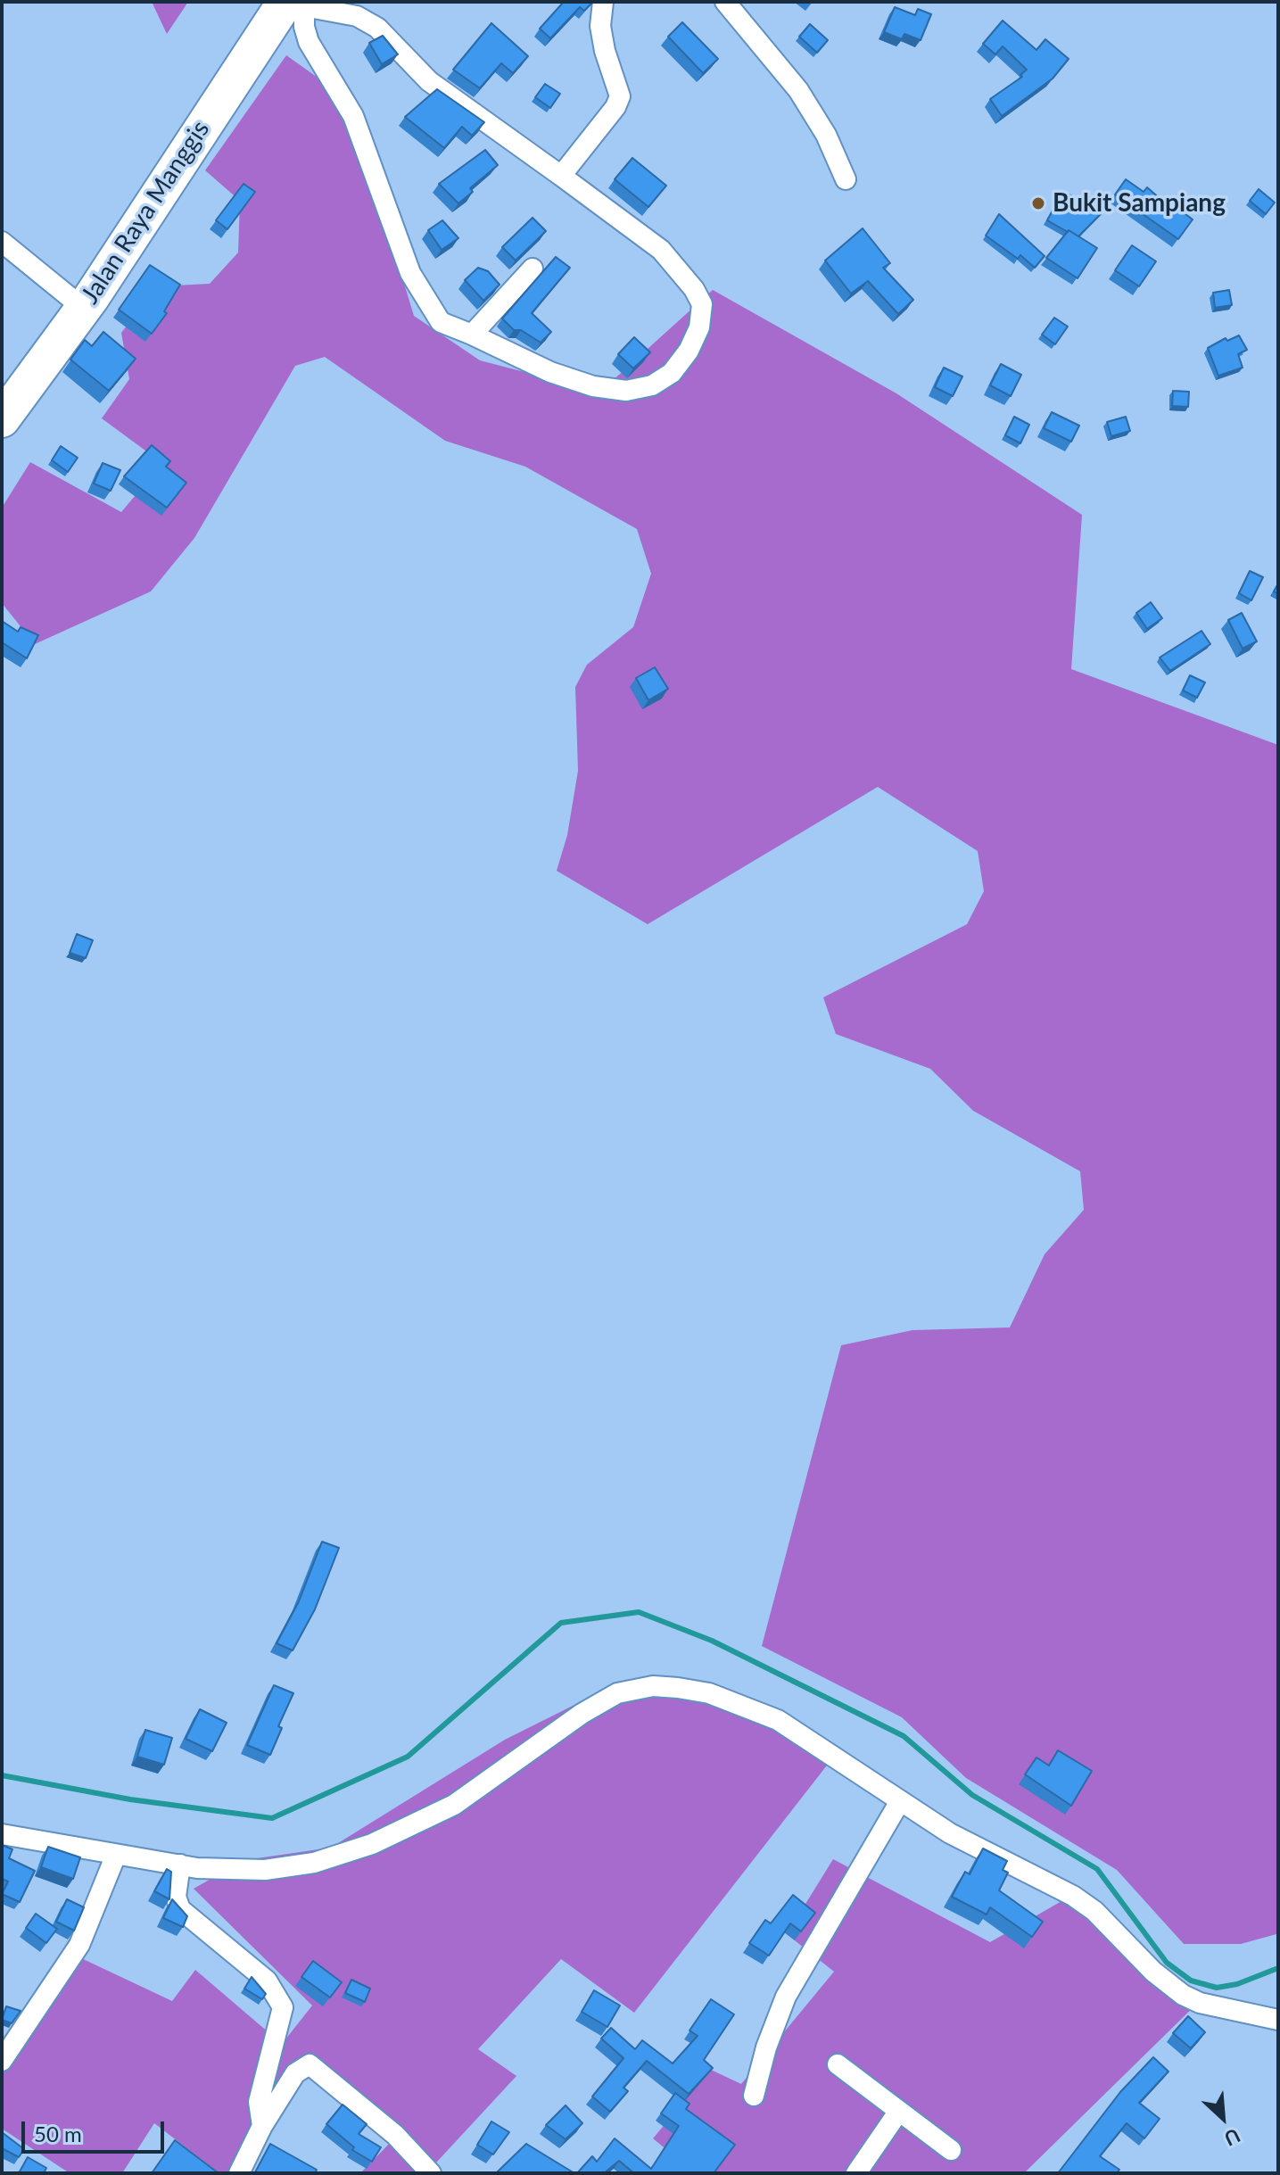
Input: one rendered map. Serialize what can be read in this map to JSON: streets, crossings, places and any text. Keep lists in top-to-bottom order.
{
  "streets": {
    "highway": ["Jalan Raya Manggis"]
  },
  "places": ["Bukit Sampiang"],
  "scale_bar": "50 m",
  "north": "bottom right"
}
